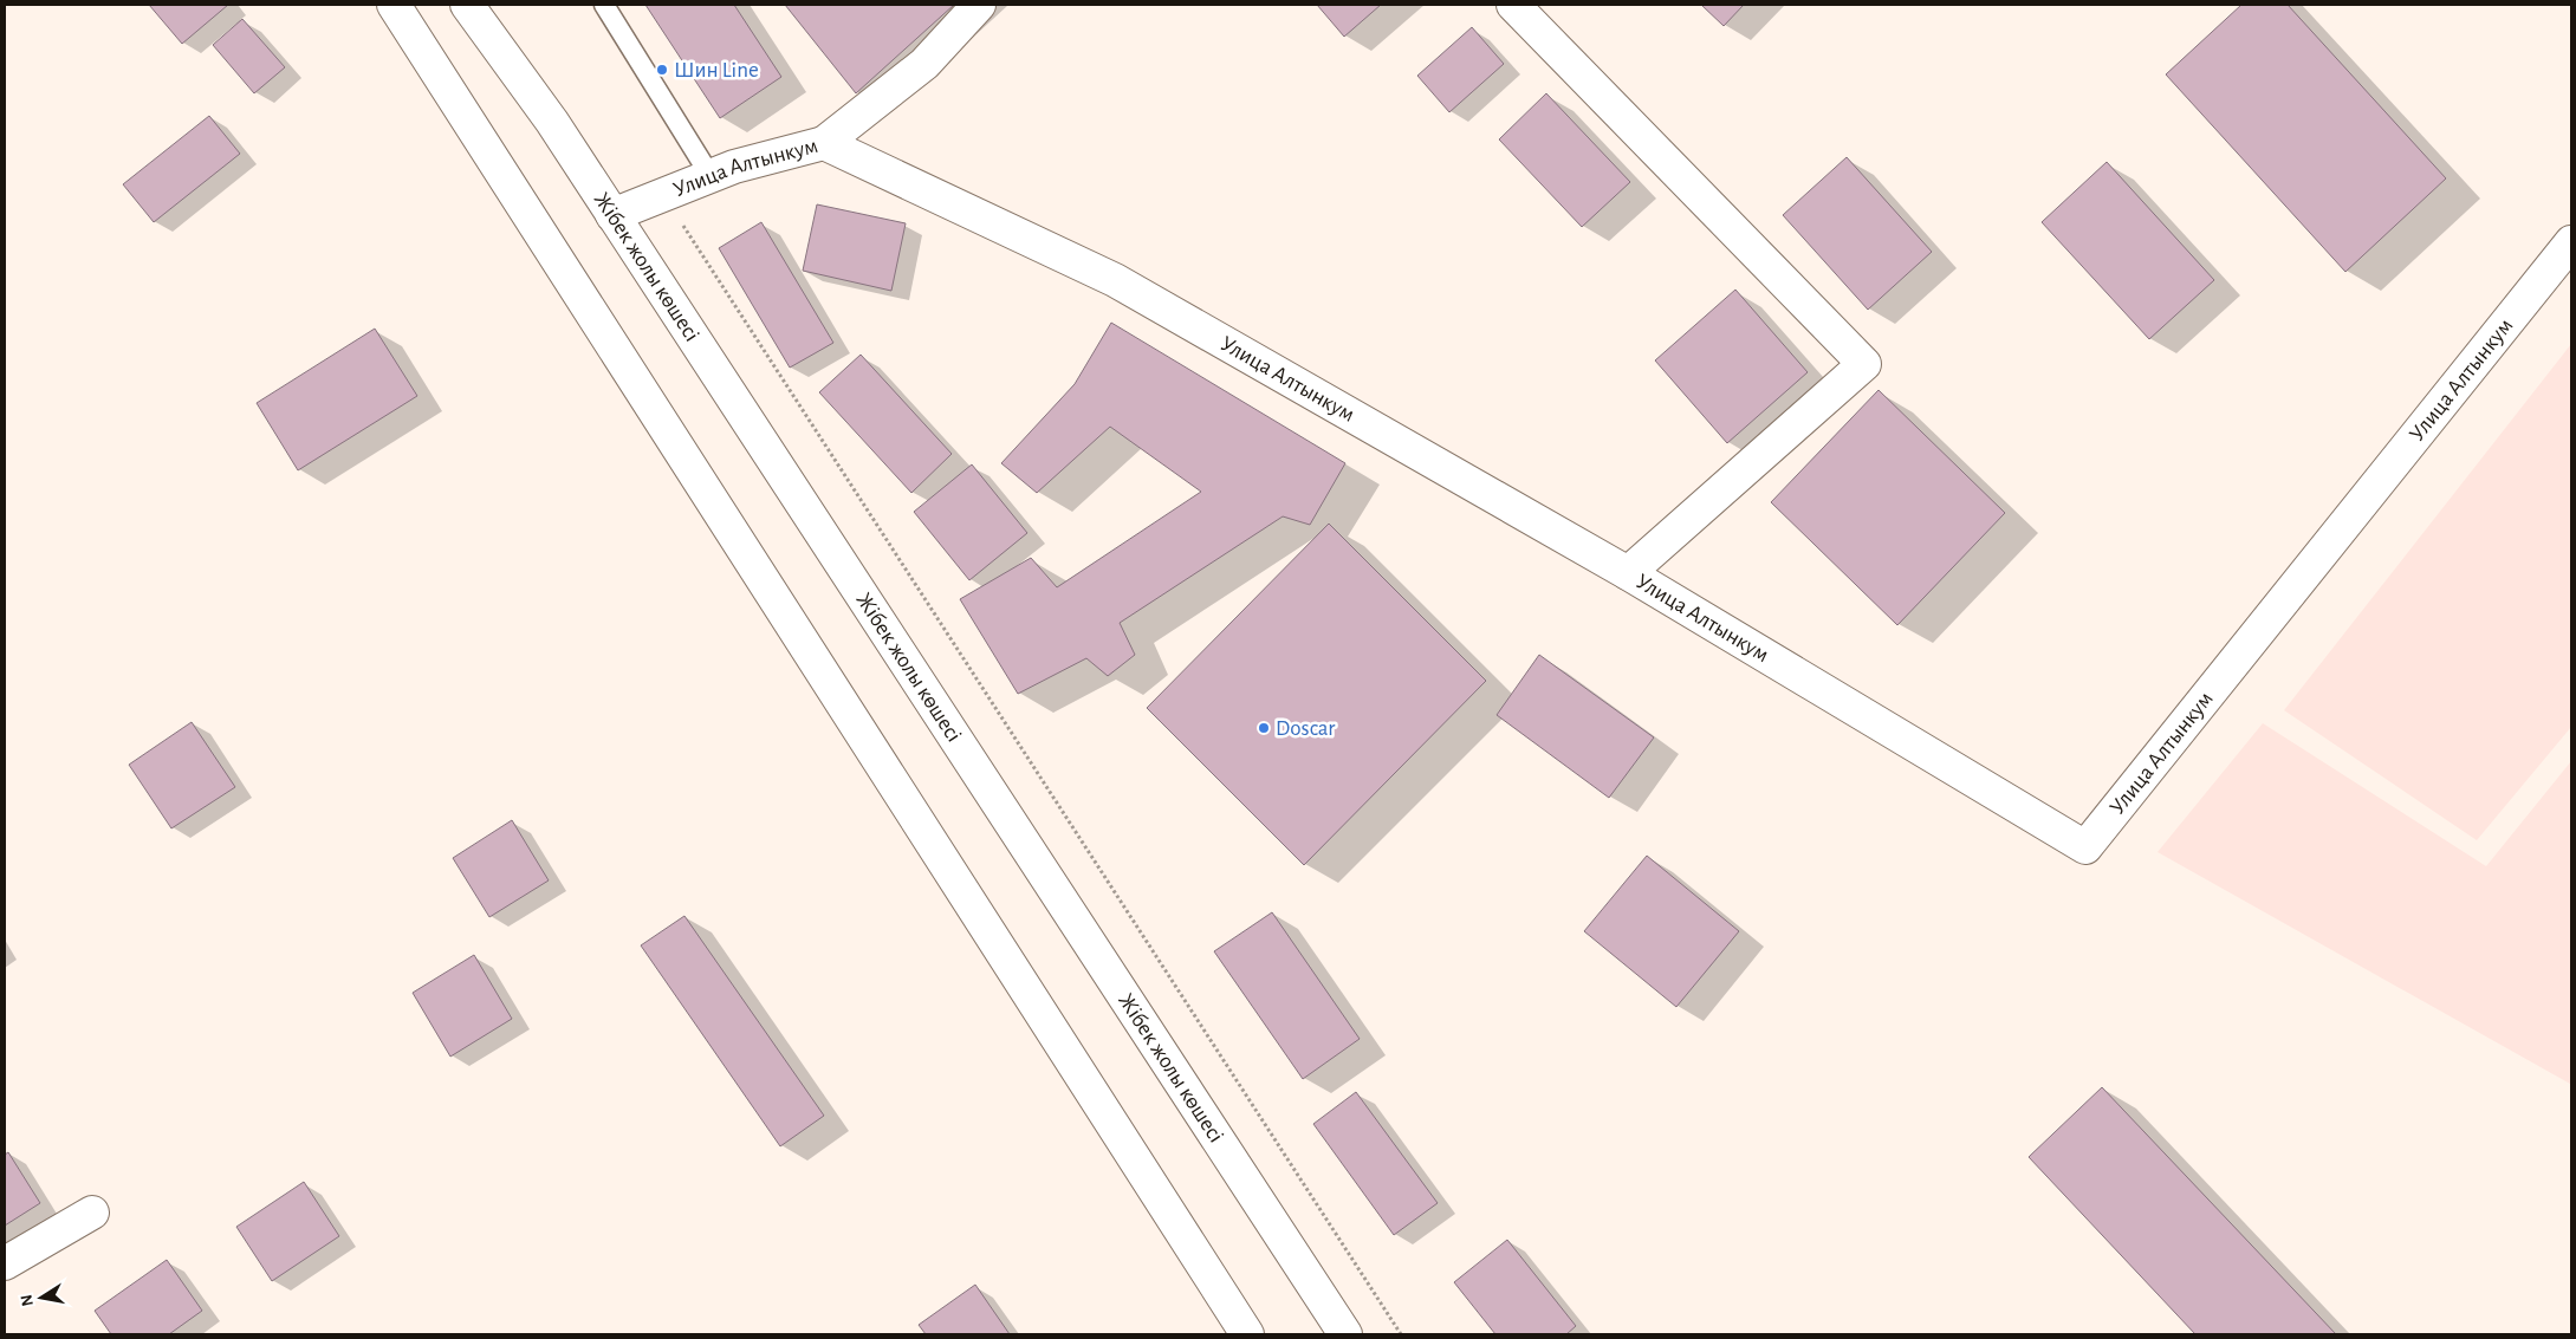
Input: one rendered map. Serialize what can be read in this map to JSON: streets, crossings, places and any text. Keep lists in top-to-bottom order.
{
  "streets": {
    "street": ["Улица Алтынкум", "Жібек жолы көшесі"]
  },
  "crossings": [
    ["Улица Алтынкум", "Жібек жолы көшесі"]
  ],
  "places": ["Шин Line", "Doscar"],
  "north": "left"
}
